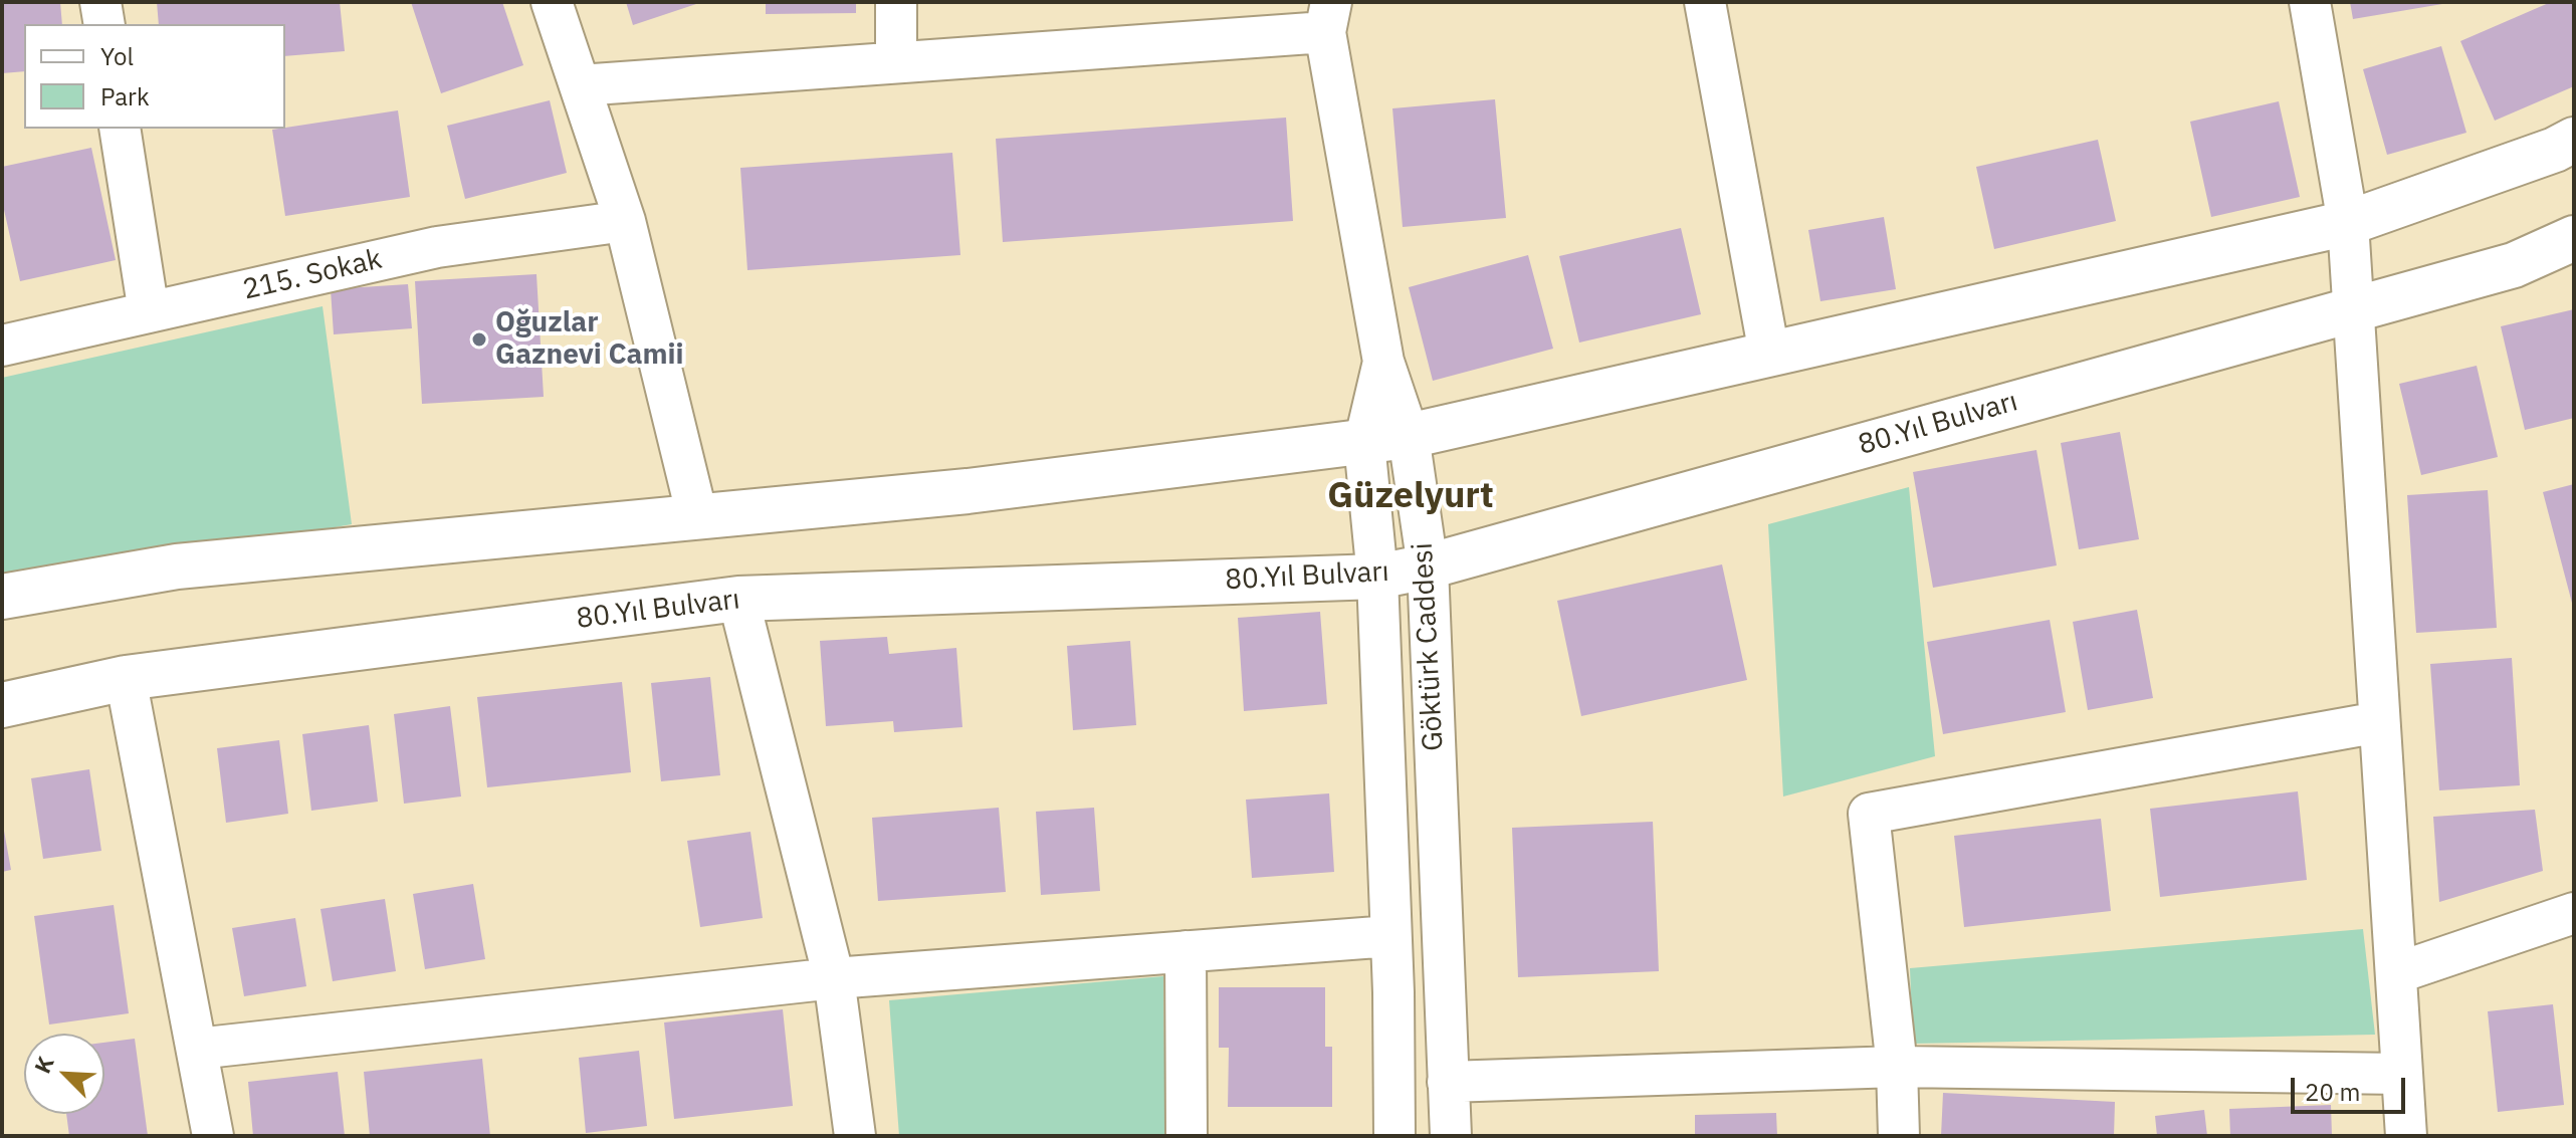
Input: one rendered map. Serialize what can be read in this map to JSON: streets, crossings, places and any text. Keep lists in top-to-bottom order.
{
  "streets": {
    "street": ["215. Sokak", "80.Yıl Bulvarı", "Göktürk Caddesi"]
  },
  "crossings": [
    ["80.Yıl Bulvarı", "Göktürk Caddesi"]
  ],
  "districts": ["Güzelyurt"],
  "places": ["Oğuzlar Gaznevi Camii"],
  "legend": ["Yol", "Park"],
  "scale_bar": "20 m",
  "north": "top left"
}
